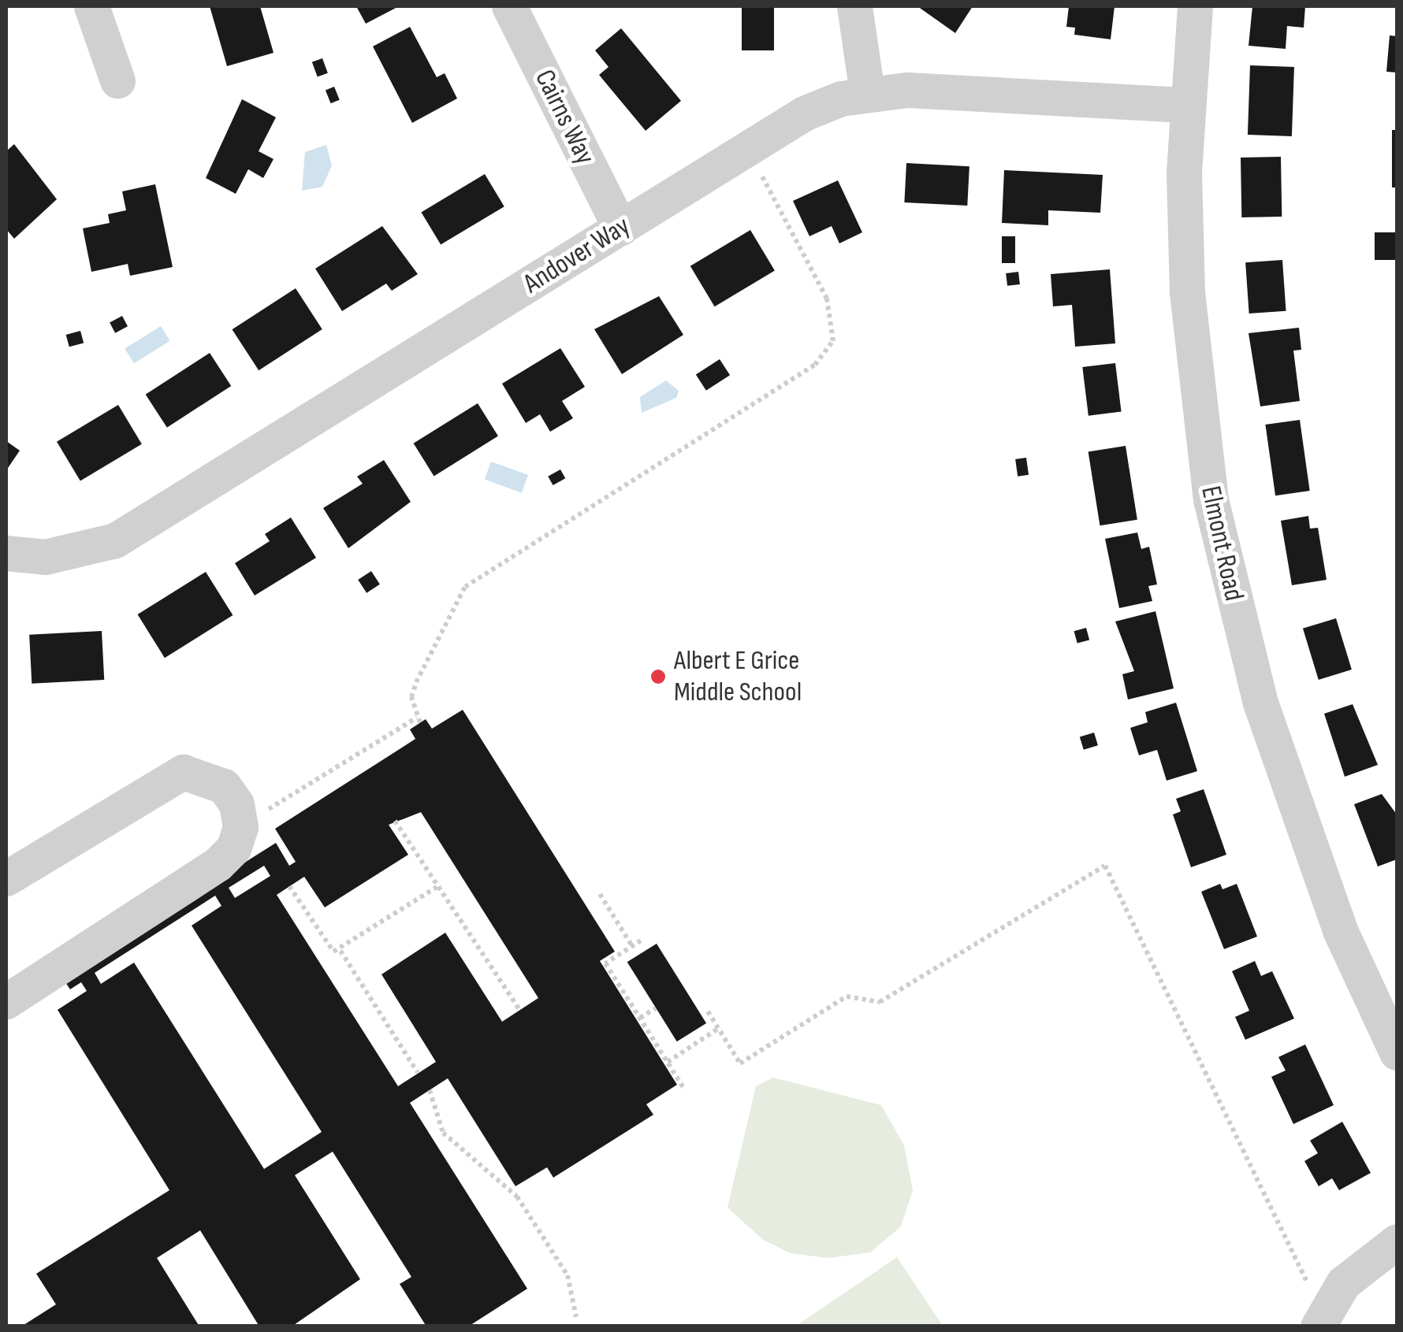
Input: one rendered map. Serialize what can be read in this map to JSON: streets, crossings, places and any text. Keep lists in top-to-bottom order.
{
  "streets": {
    "street": ["Cairns Way", "Andover Way", "Elmont Road"]
  },
  "crossings": [
    ["Cairns Way", "Andover Way"],
    ["Andover Way", "Elmont Road"]
  ],
  "places": ["Albert E Grice Middle School"]
}
